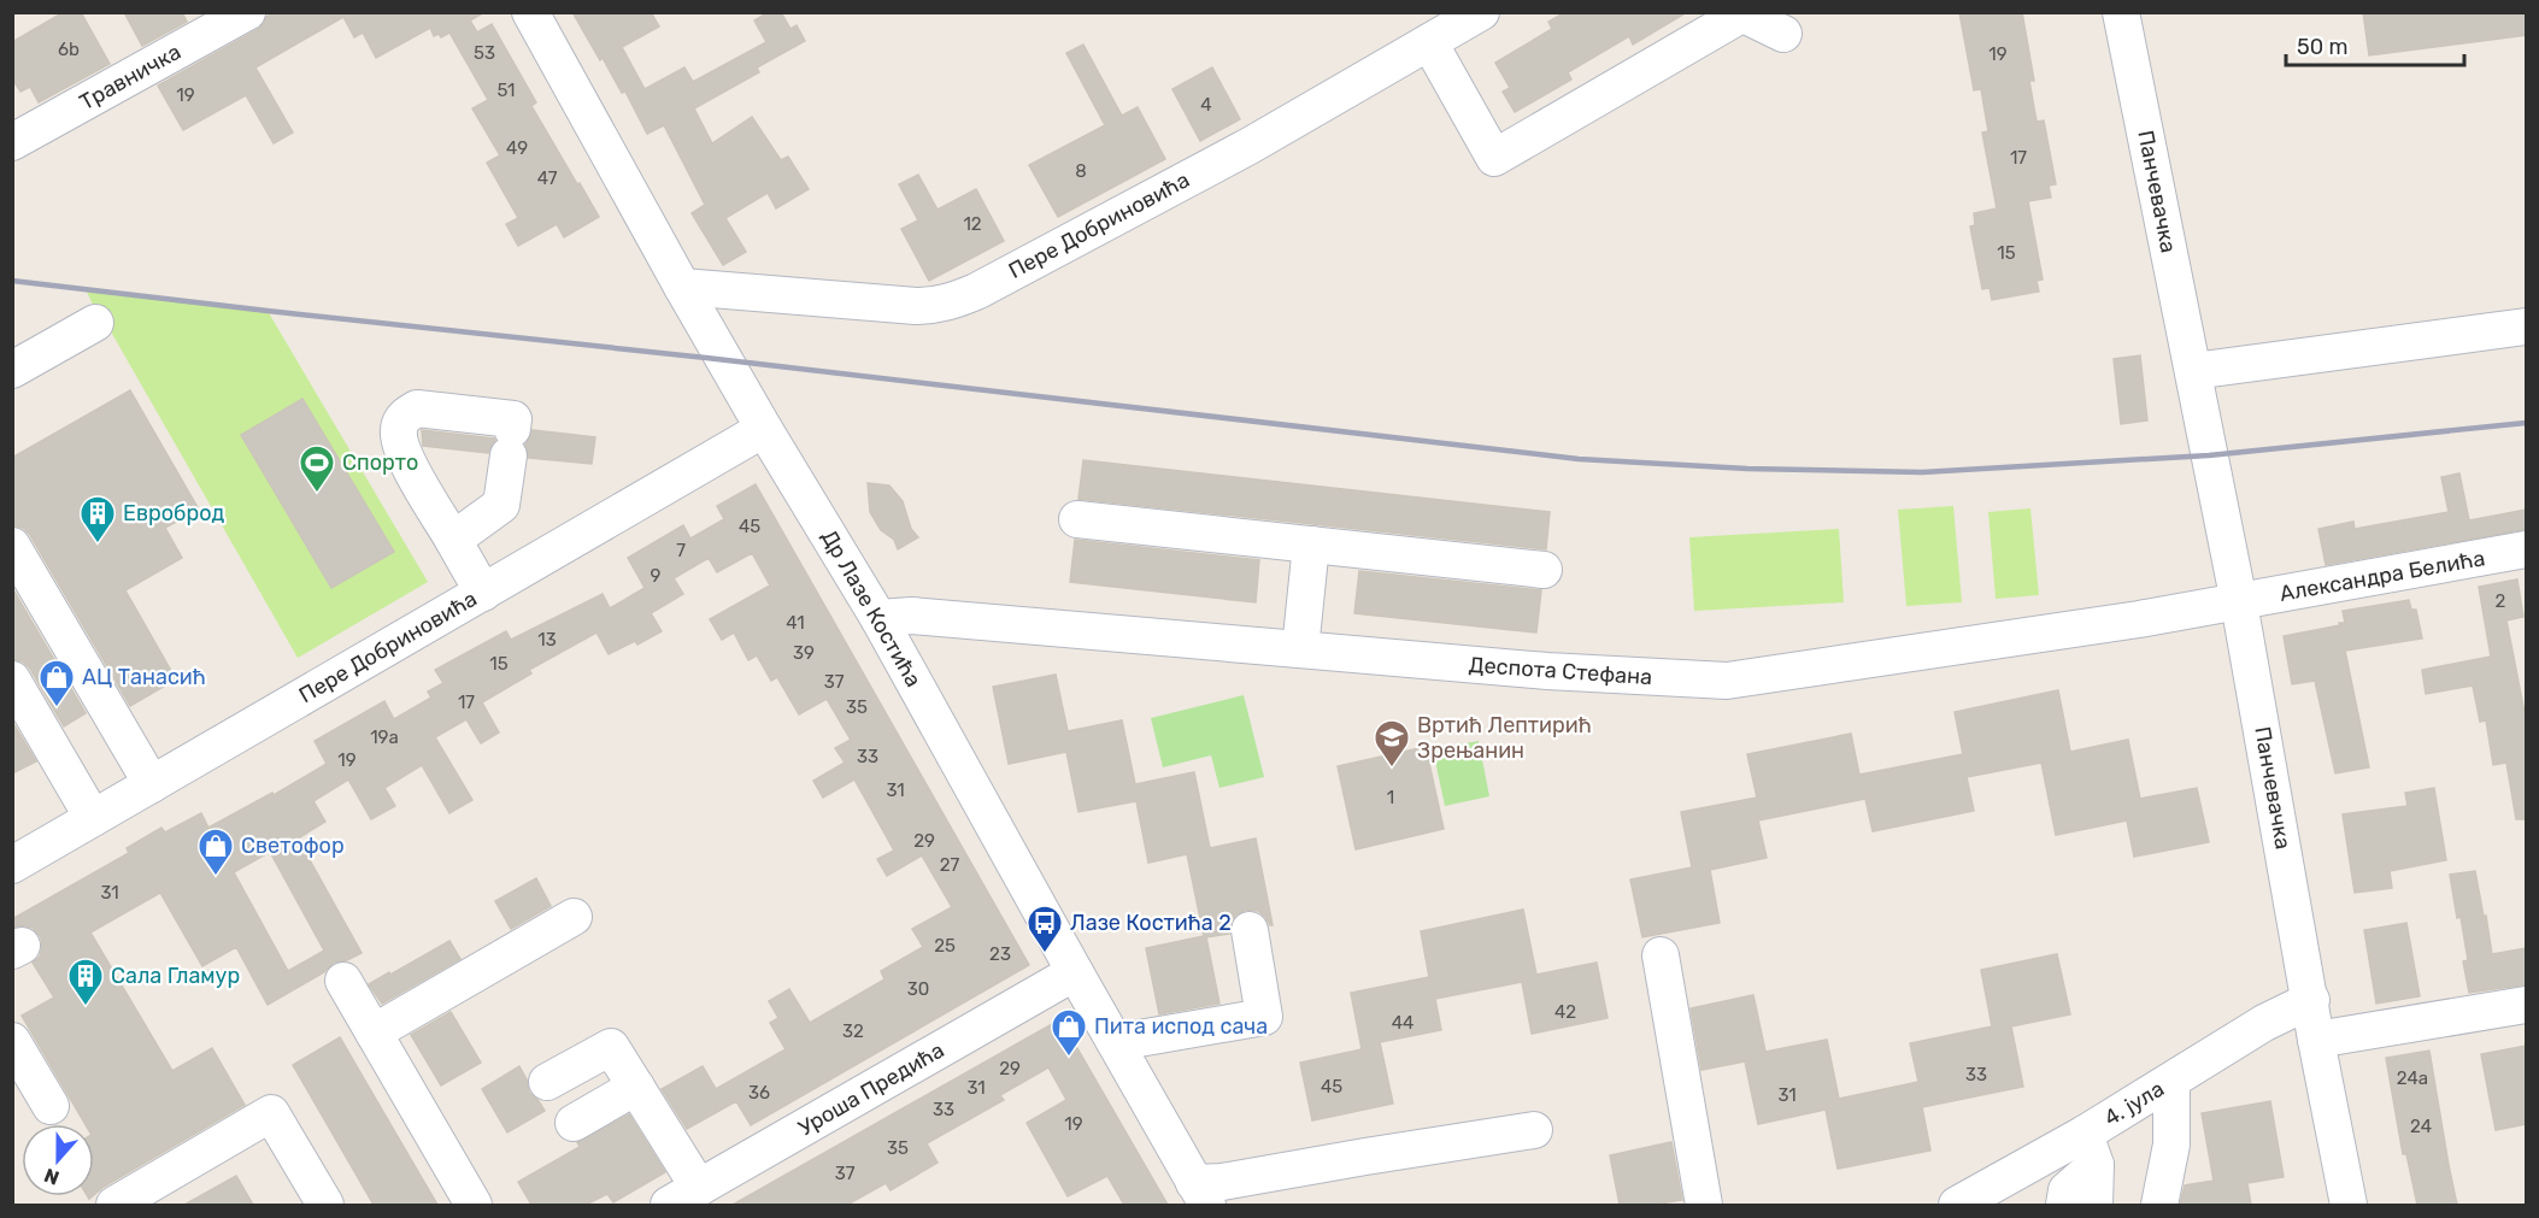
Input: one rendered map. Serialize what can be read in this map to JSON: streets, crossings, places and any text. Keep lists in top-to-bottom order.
{
  "streets": {
    "street": [
      "Травничка",
      "Панчевачка",
      "Пере Добриновића",
      "Александра Белића",
      "Др Лазе Костића",
      "Деспота Стефана",
      "Уроша Предића",
      "4. јула"
    ]
  },
  "crossings": [
    ["Панчевачка", "Александра Белића"],
    ["Панчевачка", "Деспота Стефана"],
    ["Панчевачка", "4. јула"],
    ["Пере Добриновића", "Др Лазе Костића"],
    ["Александра Белића", "Деспота Стефана"],
    ["Др Лазе Костића", "Деспота Стефана"],
    ["Др Лазе Костића", "Уроша Предића"]
  ],
  "places": {
    "sports": ["Спорто"],
    "building": ["Евроброд", "Сала Гламур"],
    "shop": ["АЦ Танасић", "Светофор", "Пита испод сача"],
    "school or university": ["Вртић Лептирић Зрењанин"],
    "bus stop": ["Лазе Костића 2"]
  },
  "house_numbers": [
    "6b",
    "53",
    "19",
    "51",
    "19",
    "4",
    "49",
    "17",
    "8",
    "47",
    "12",
    "15",
    "45",
    "7",
    "9",
    "2",
    "41",
    "13",
    "39",
    "15",
    "37",
    "17",
    "35",
    "19a",
    "33",
    "19",
    "31",
    "1",
    "29",
    "27",
    "31",
    "25",
    "23",
    "30",
    "42",
    "44",
    "32",
    "29",
    "33",
    "24a",
    "45",
    "31",
    "36",
    "31",
    "33",
    "19",
    "24",
    "35",
    "37"
  ],
  "scale_bar": "50 m",
  "north": "bottom"
}
